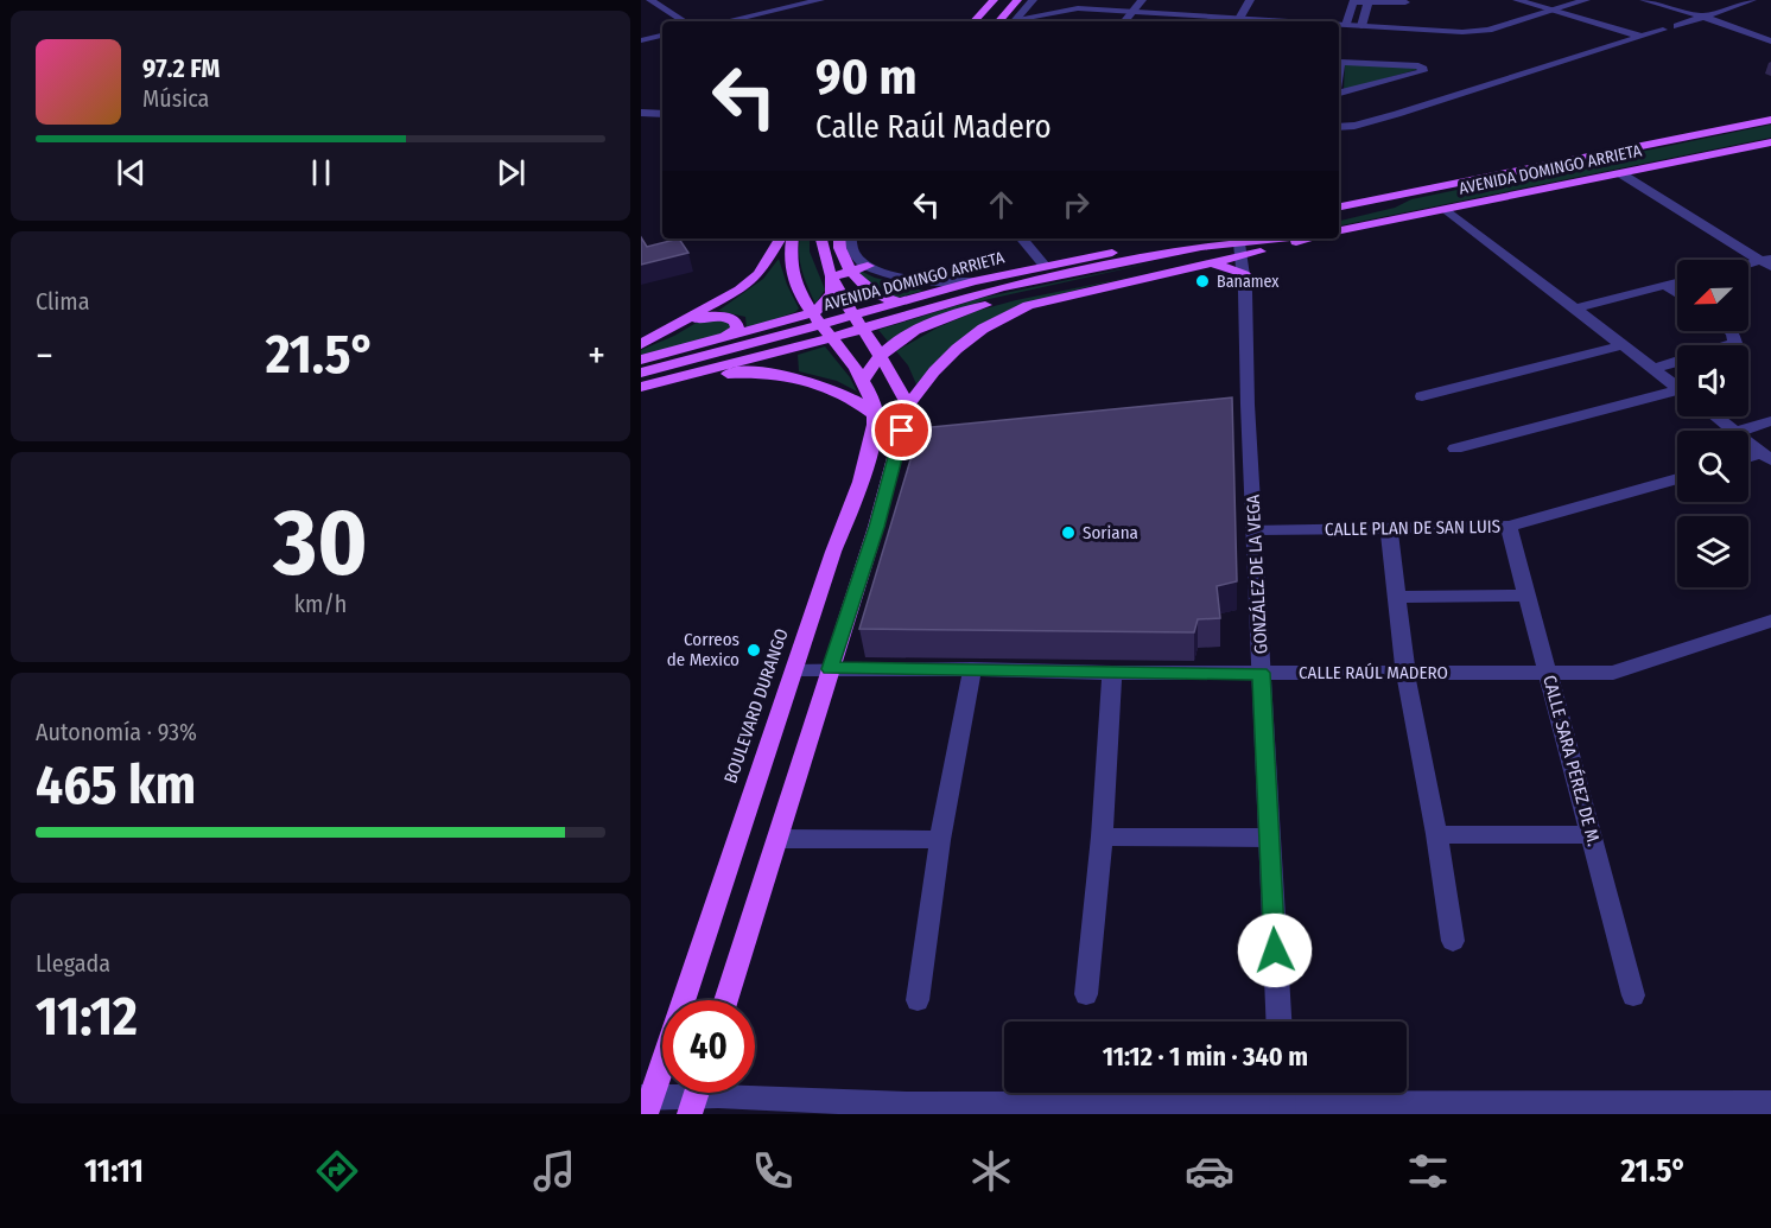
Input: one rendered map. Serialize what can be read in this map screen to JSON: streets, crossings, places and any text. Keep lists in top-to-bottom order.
{
  "streets": {
    "main road": ["AVENIDA DOMINGO ARRIETA", "BOULEVARD DURANGO"],
    "street": [
      "CALLE PLAN DE SAN LUIS",
      "GONZÁLEZ DE LA VEGA",
      "CALLE RAÚL MADERO",
      "CALLE SARA PÉREZ DE M."
    ]
  },
  "crossings": [
    ["AVENIDA DOMINGO ARRIETA", "GONZÁLEZ DE LA VEGA"],
    ["CALLE PLAN DE SAN LUIS", "GONZÁLEZ DE LA VEGA"],
    ["CALLE PLAN DE SAN LUIS", "CALLE SARA PÉREZ DE M."],
    ["GONZÁLEZ DE LA VEGA", "CALLE RAÚL MADERO"],
    ["CALLE RAÚL MADERO", "BOULEVARD DURANGO"],
    ["CALLE RAÚL MADERO", "CALLE SARA PÉREZ DE M."]
  ],
  "places": ["Banamex", "Soriana", "Correos de Mexico"],
  "north": "bottom left",
  "page": {
    "turn": ["90 m", "Calle Raúl Madero"],
    "song": ["97.2 FM", "Música"],
    "tile": [
      "Clima",
      ["30", "km/h"],
      ["Autonomía · 93%", "465 km"],
      ["Llegada", "11:12"]
    ],
    "heat": ["−", "21.5°", "+"],
    "limit": "40",
    "trip": "11:12 · 1 min · 340 m",
    "tabs": ["11:11", "21.5°"]
  }
}
